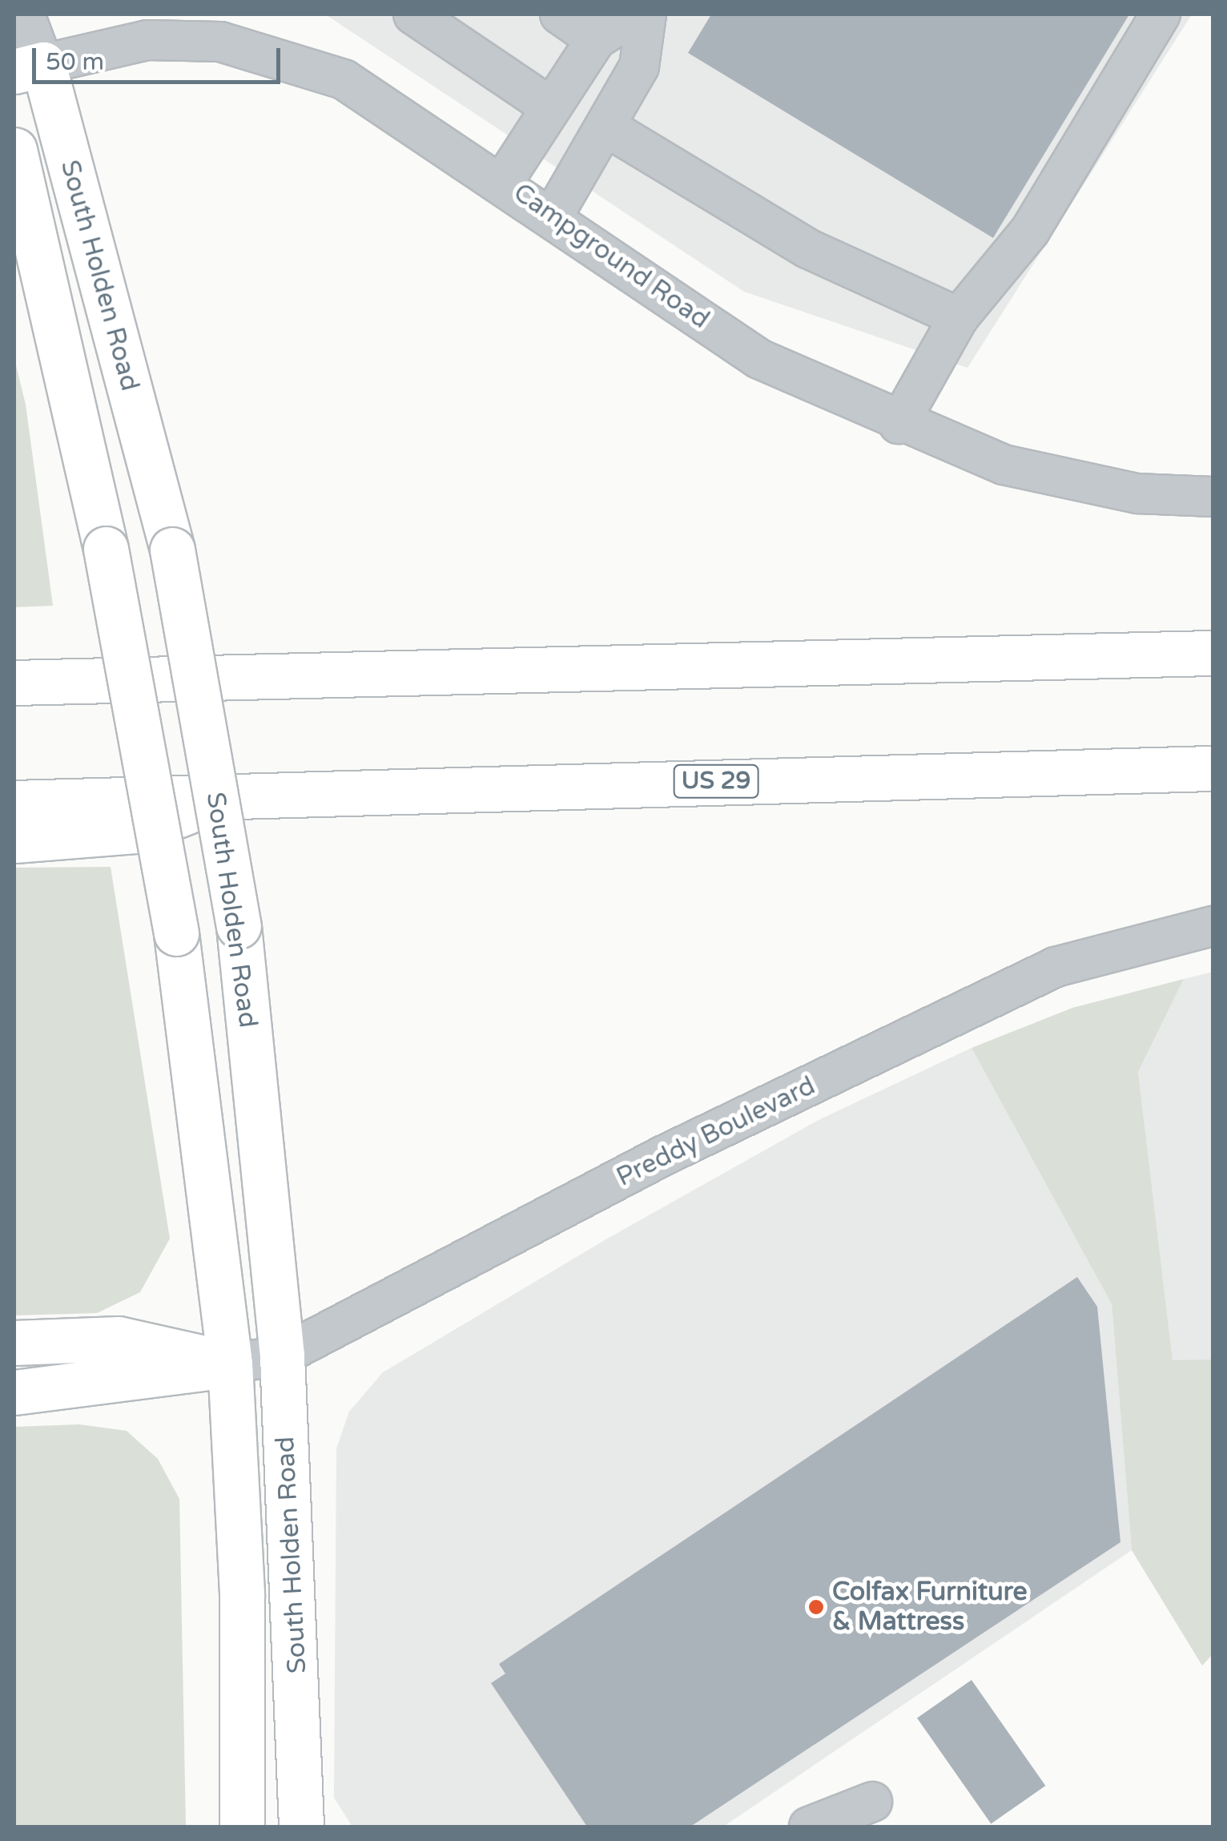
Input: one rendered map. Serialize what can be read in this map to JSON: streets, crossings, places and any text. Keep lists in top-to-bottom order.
{
  "streets": {
    "main road": ["South Holden Road", "US 29"],
    "street": ["Campground Road", "Preddy Boulevard"]
  },
  "crossings": [
    ["Campground Road", "South Holden Road"],
    ["South Holden Road", "Preddy Boulevard"]
  ],
  "places": ["Colfax Furniture & Mattress"],
  "scale_bar": "50 m"
}
